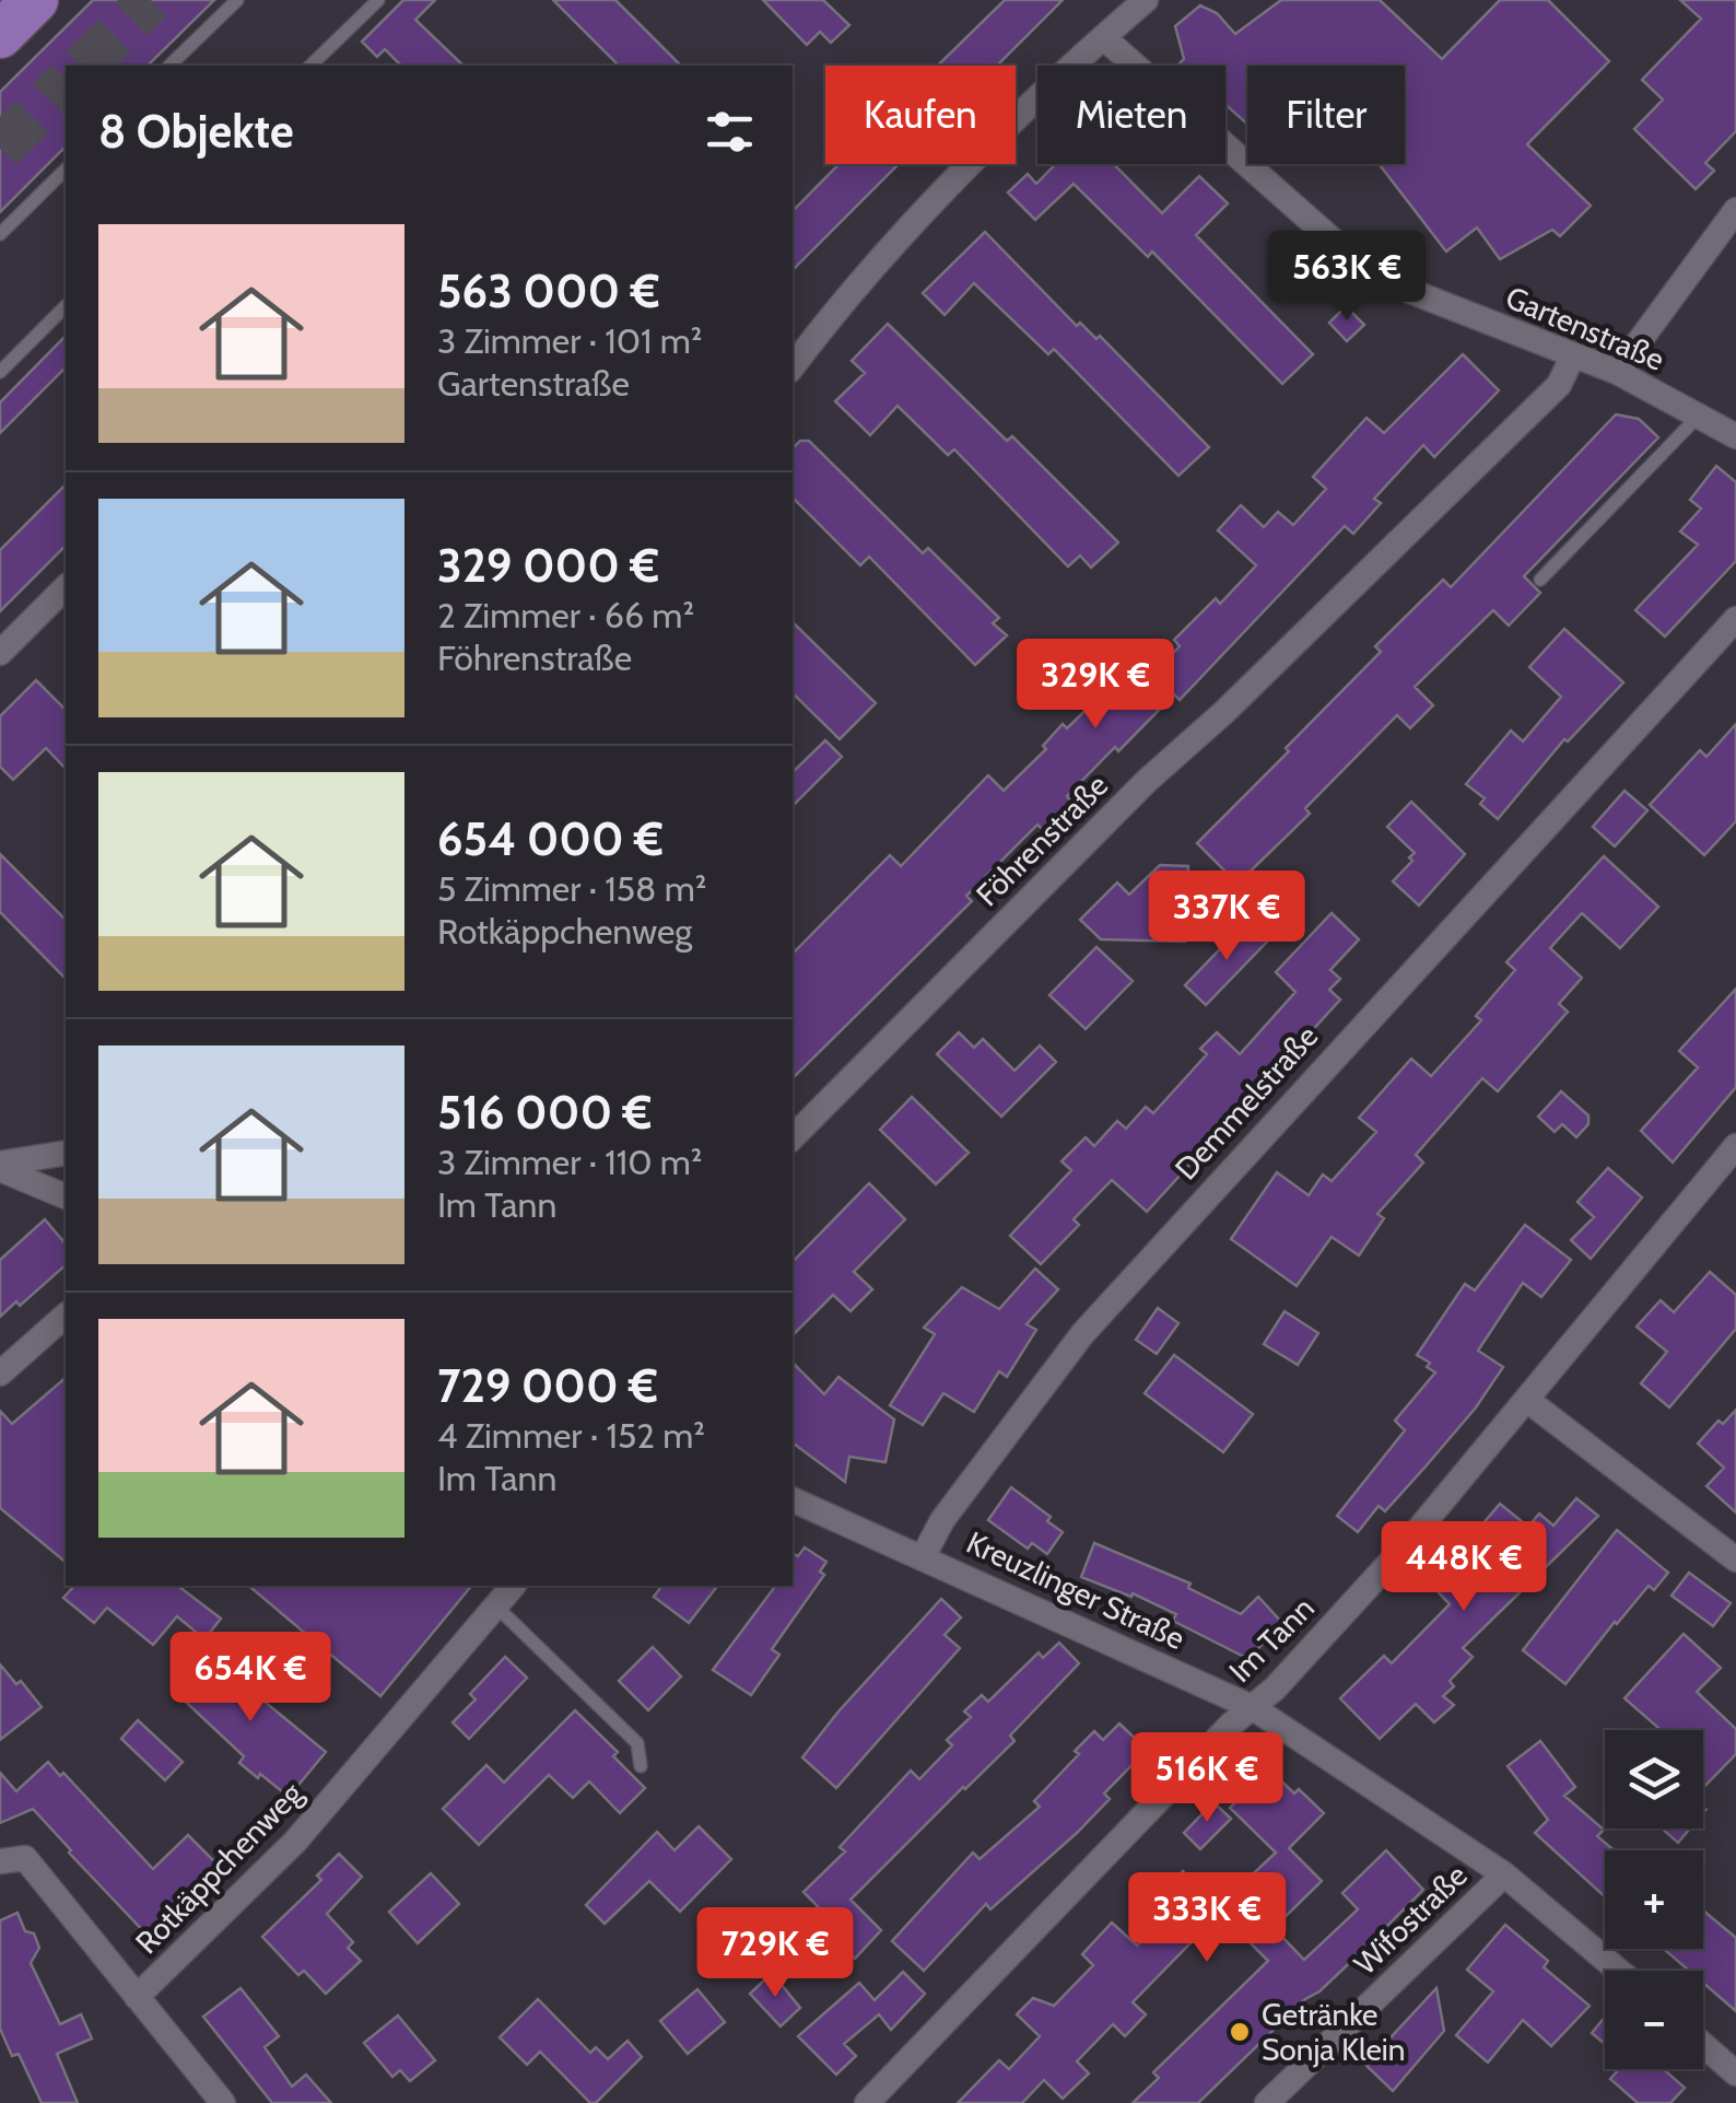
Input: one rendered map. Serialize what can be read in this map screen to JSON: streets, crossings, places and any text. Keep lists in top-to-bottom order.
{
  "streets": {
    "street": [
      "Gartenstraße",
      "Föhrenstraße",
      "Demmelstraße",
      "Kreuzlinger Straße",
      "Im Tann",
      "Rotkäppchenweg",
      "Wifostraße"
    ]
  },
  "crossings": [
    ["Gartenstraße", "Föhrenstraße"],
    ["Demmelstraße", "Kreuzlinger Straße"],
    ["Kreuzlinger Straße", "Im Tann"],
    ["Kreuzlinger Straße", "Wifostraße"]
  ],
  "places": ["Getränke Sonja Klein"],
  "page": {
    "chip": ["Kaufen", "Mieten", "Filter"],
    "heading": "8 Objekte",
    "list": [
      {
        "name": "563 000 €",
        "note": "3 Zimmer · 101 m² · Gartenstraße"
      },
      {
        "name": "329 000 €",
        "note": "2 Zimmer · 66 m² · Föhrenstraße"
      },
      {
        "name": "654 000 €",
        "note": "5 Zimmer · 158 m² · Rotkäppchenweg"
      },
      {
        "name": "516 000 €",
        "note": "3 Zimmer · 110 m² · Im Tann"
      },
      {
        "name": "729 000 €",
        "note": "4 Zimmer · 152 m² · Im Tann"
      }
    ],
    "price": [
      "563K €",
      "329K €",
      "337K €",
      "448K €",
      "654K €",
      "516K €",
      "333K €",
      "729K €"
    ],
    "map_buttons": ["+", "−"]
  }
}
